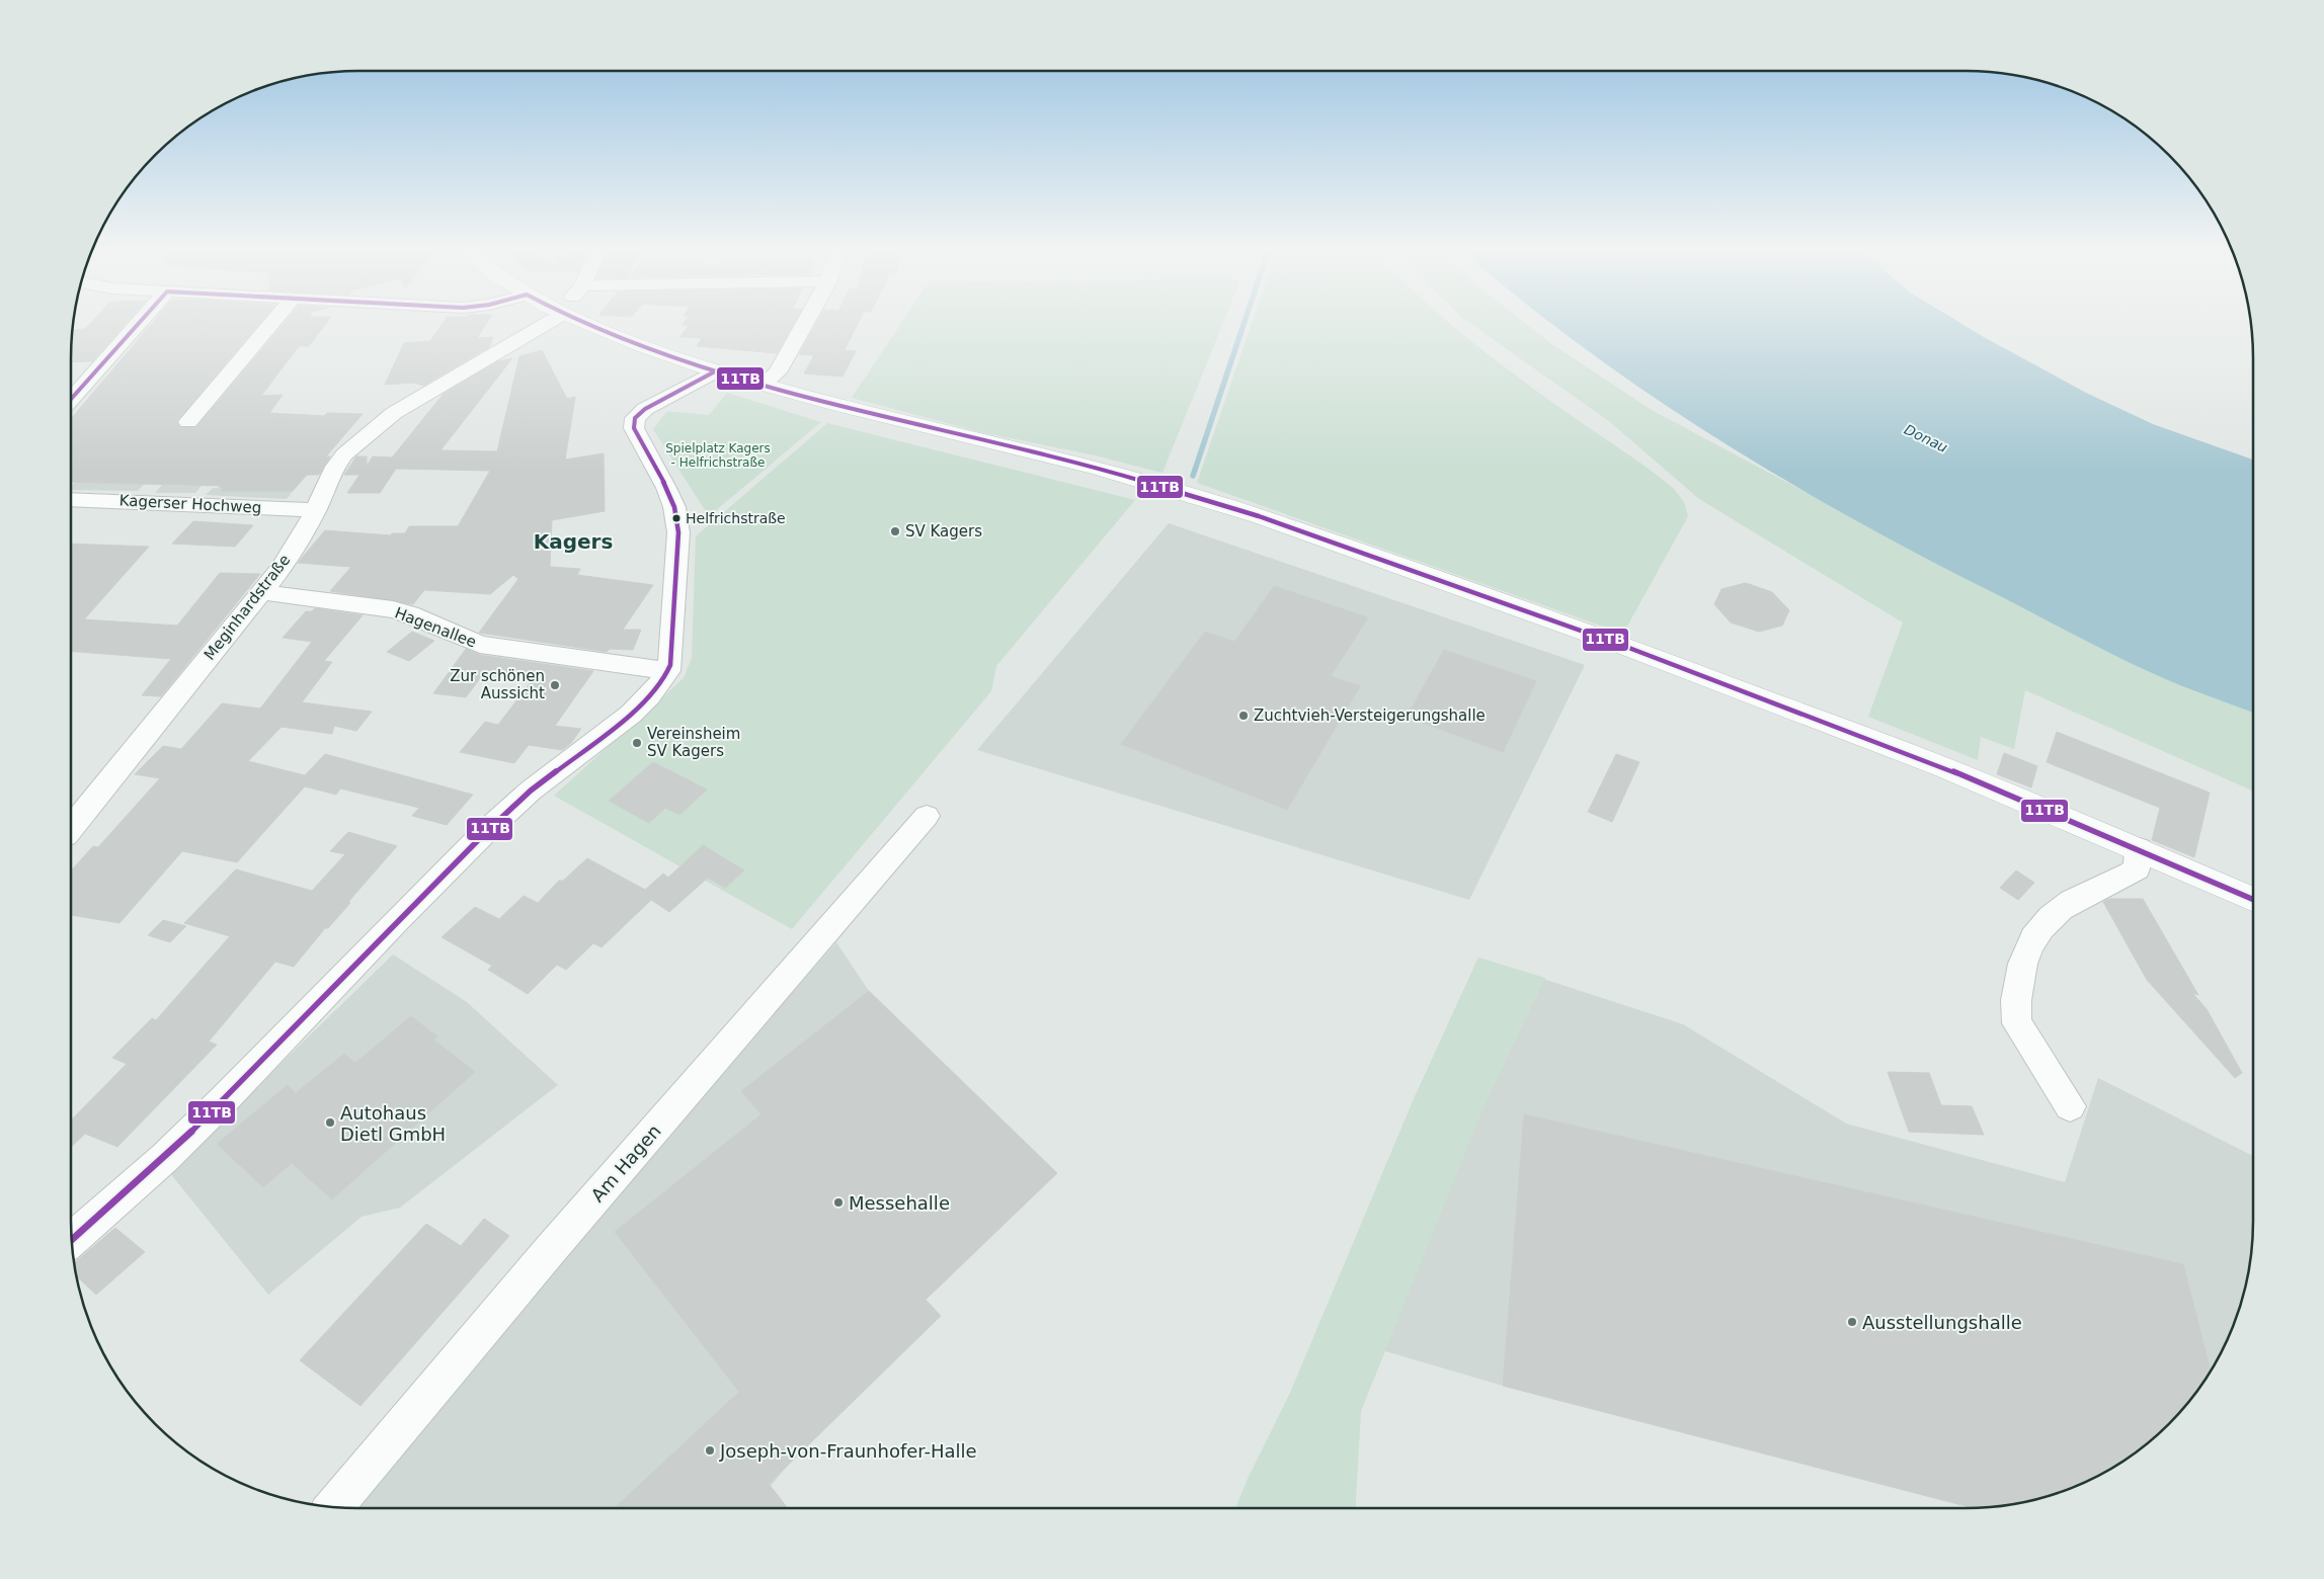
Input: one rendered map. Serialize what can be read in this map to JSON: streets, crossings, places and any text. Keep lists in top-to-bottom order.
{
  "streets": {
    "street": [
      "Kagerser Hochweg",
      "Meginhardstraße",
      "Hagenallee",
      "Am Hagen"
    ]
  },
  "crossings": [
    ["Kagerser Hochweg", "Meginhardstraße"],
    ["Meginhardstraße", "Hagenallee"]
  ],
  "districts": ["Kagers"],
  "water": ["Donau"],
  "parks": ["Spielplatz Kagers - Helfrichstraße"],
  "places": [
    "Helfrichstraße",
    "SV Kagers",
    "Zur schönen Aussicht",
    "Zuchtvieh-Versteigerungshalle",
    "Vereinsheim SV Kagers",
    "Autohaus Dietl GmbH",
    "Messehalle",
    "Ausstellungshalle",
    "Joseph-von-Fraunhofer-Halle"
  ],
  "lines": ["transit line 11TB"]
}
